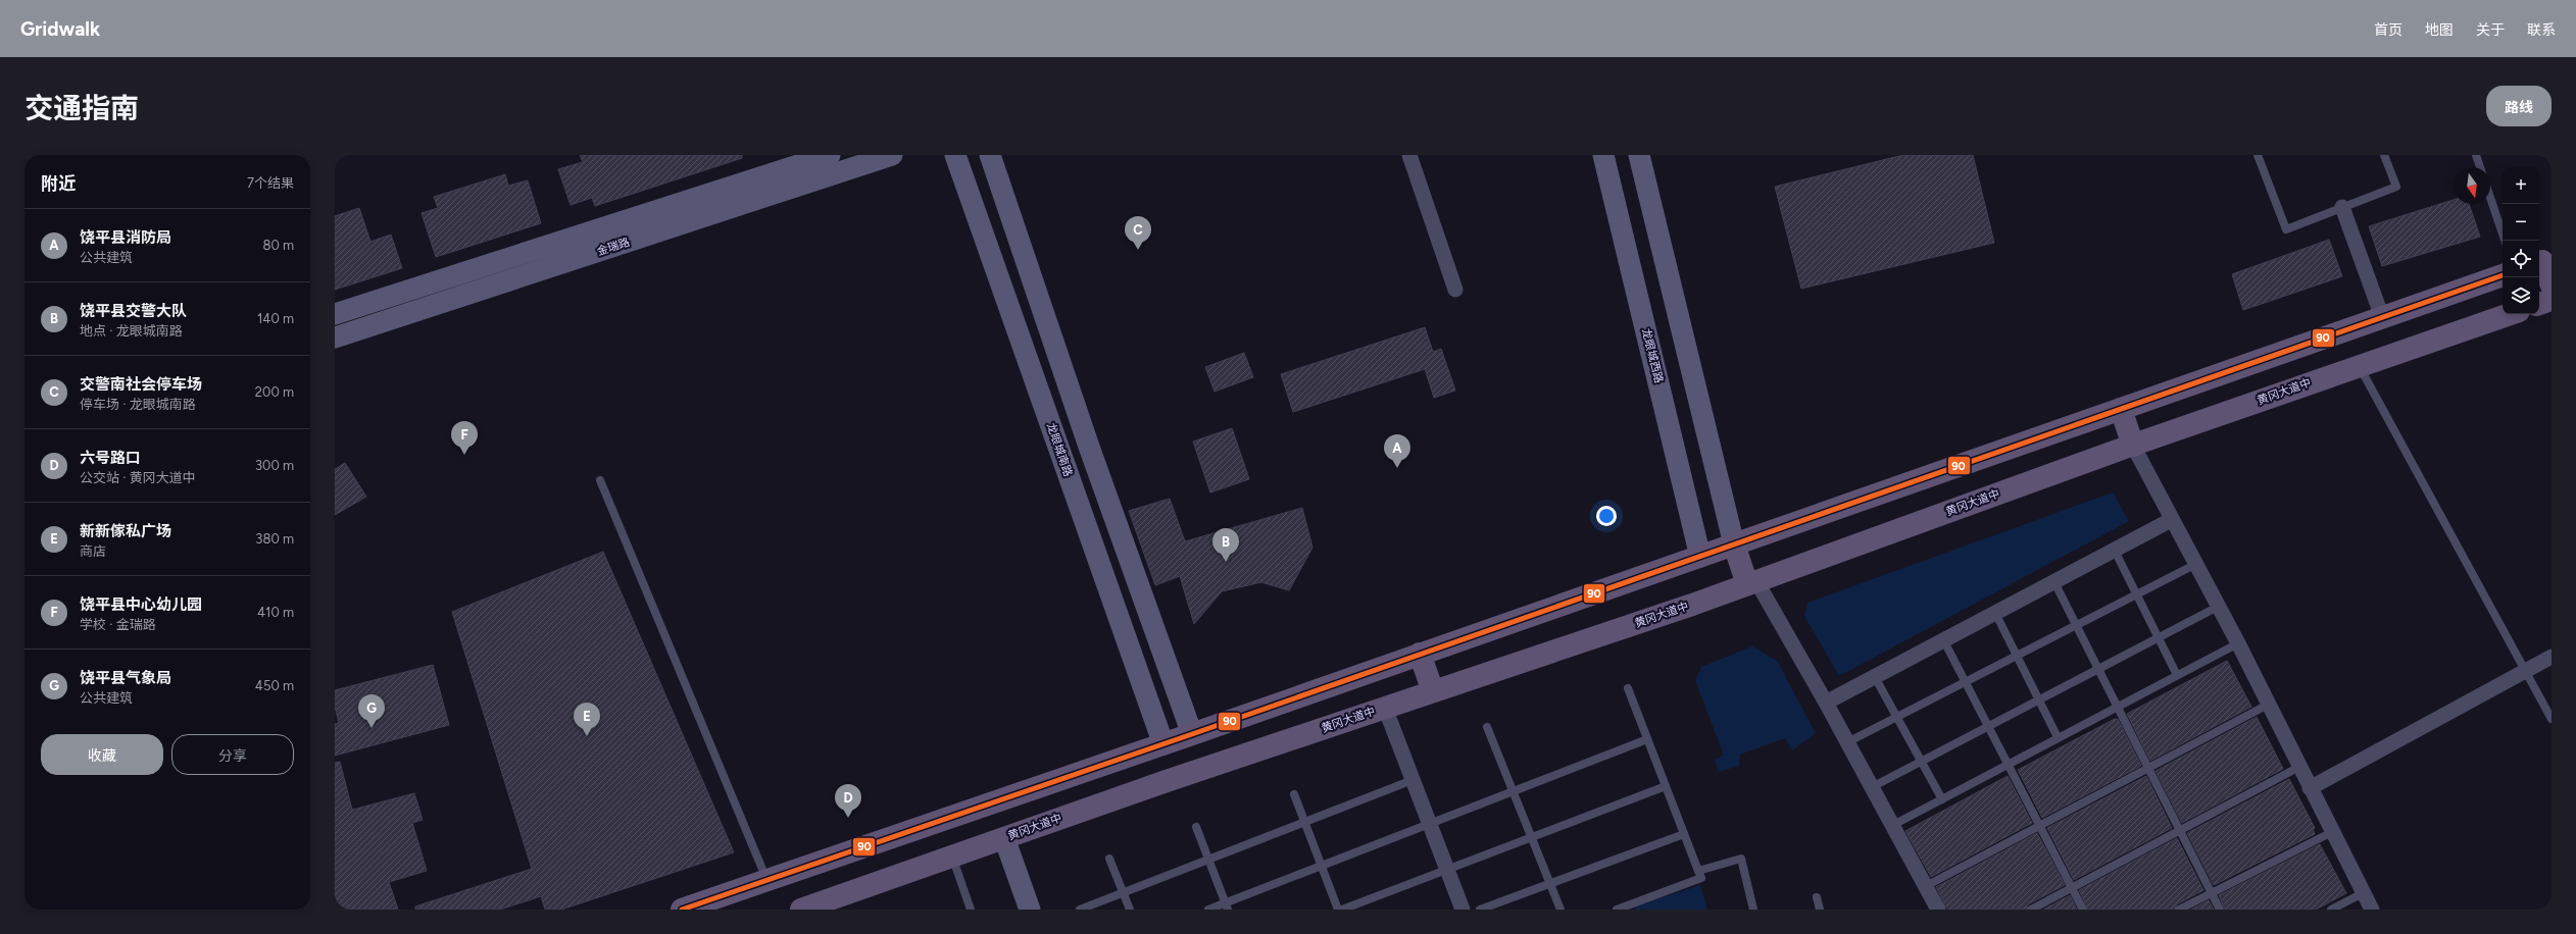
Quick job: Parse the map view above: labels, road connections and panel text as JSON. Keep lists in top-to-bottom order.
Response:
{
  "streets": {
    "main road": [
      "金瑞路",
      "龙眼城西路",
      "黄冈大道中",
      "龙眼城南路"
    ]
  },
  "lines": ["transit line 90"],
  "north": "bottom",
  "page": {
    "header": "Gridwalk",
    "nav": [
      "首页",
      "地图",
      "关于",
      "联系"
    ],
    "title": "交通指南",
    "buttons": [
      "路线",
      ["收藏", "分享"]
    ],
    "heading": ["附近", "7个结果"],
    "map_buttons": ["+", "−"],
    "list": [
      {
        "mark": "A",
        "name": "饶平县消防局",
        "note": "公共建筑",
        "value": "80 m"
      },
      {
        "mark": "B",
        "name": "饶平县交警大队",
        "note": "地点 · 龙眼城南路",
        "value": "140 m"
      },
      {
        "mark": "C",
        "name": "交警南社会停车场",
        "note": "停车场 · 龙眼城南路",
        "value": "200 m"
      },
      {
        "mark": "D",
        "name": "六号路口",
        "note": "公交站 · 黄冈大道中",
        "value": "300 m"
      },
      {
        "mark": "E",
        "name": "新新傢私广场",
        "note": "商店",
        "value": "380 m"
      },
      {
        "mark": "F",
        "name": "饶平县中心幼儿园",
        "note": "学校 · 金瑞路",
        "value": "410 m"
      },
      {
        "mark": "G",
        "name": "饶平县气象局",
        "note": "公共建筑",
        "value": "450 m"
      }
    ],
    "pins": [
      "C",
      "F",
      "A",
      "B",
      "G",
      "E",
      "D"
    ]
  }
}
